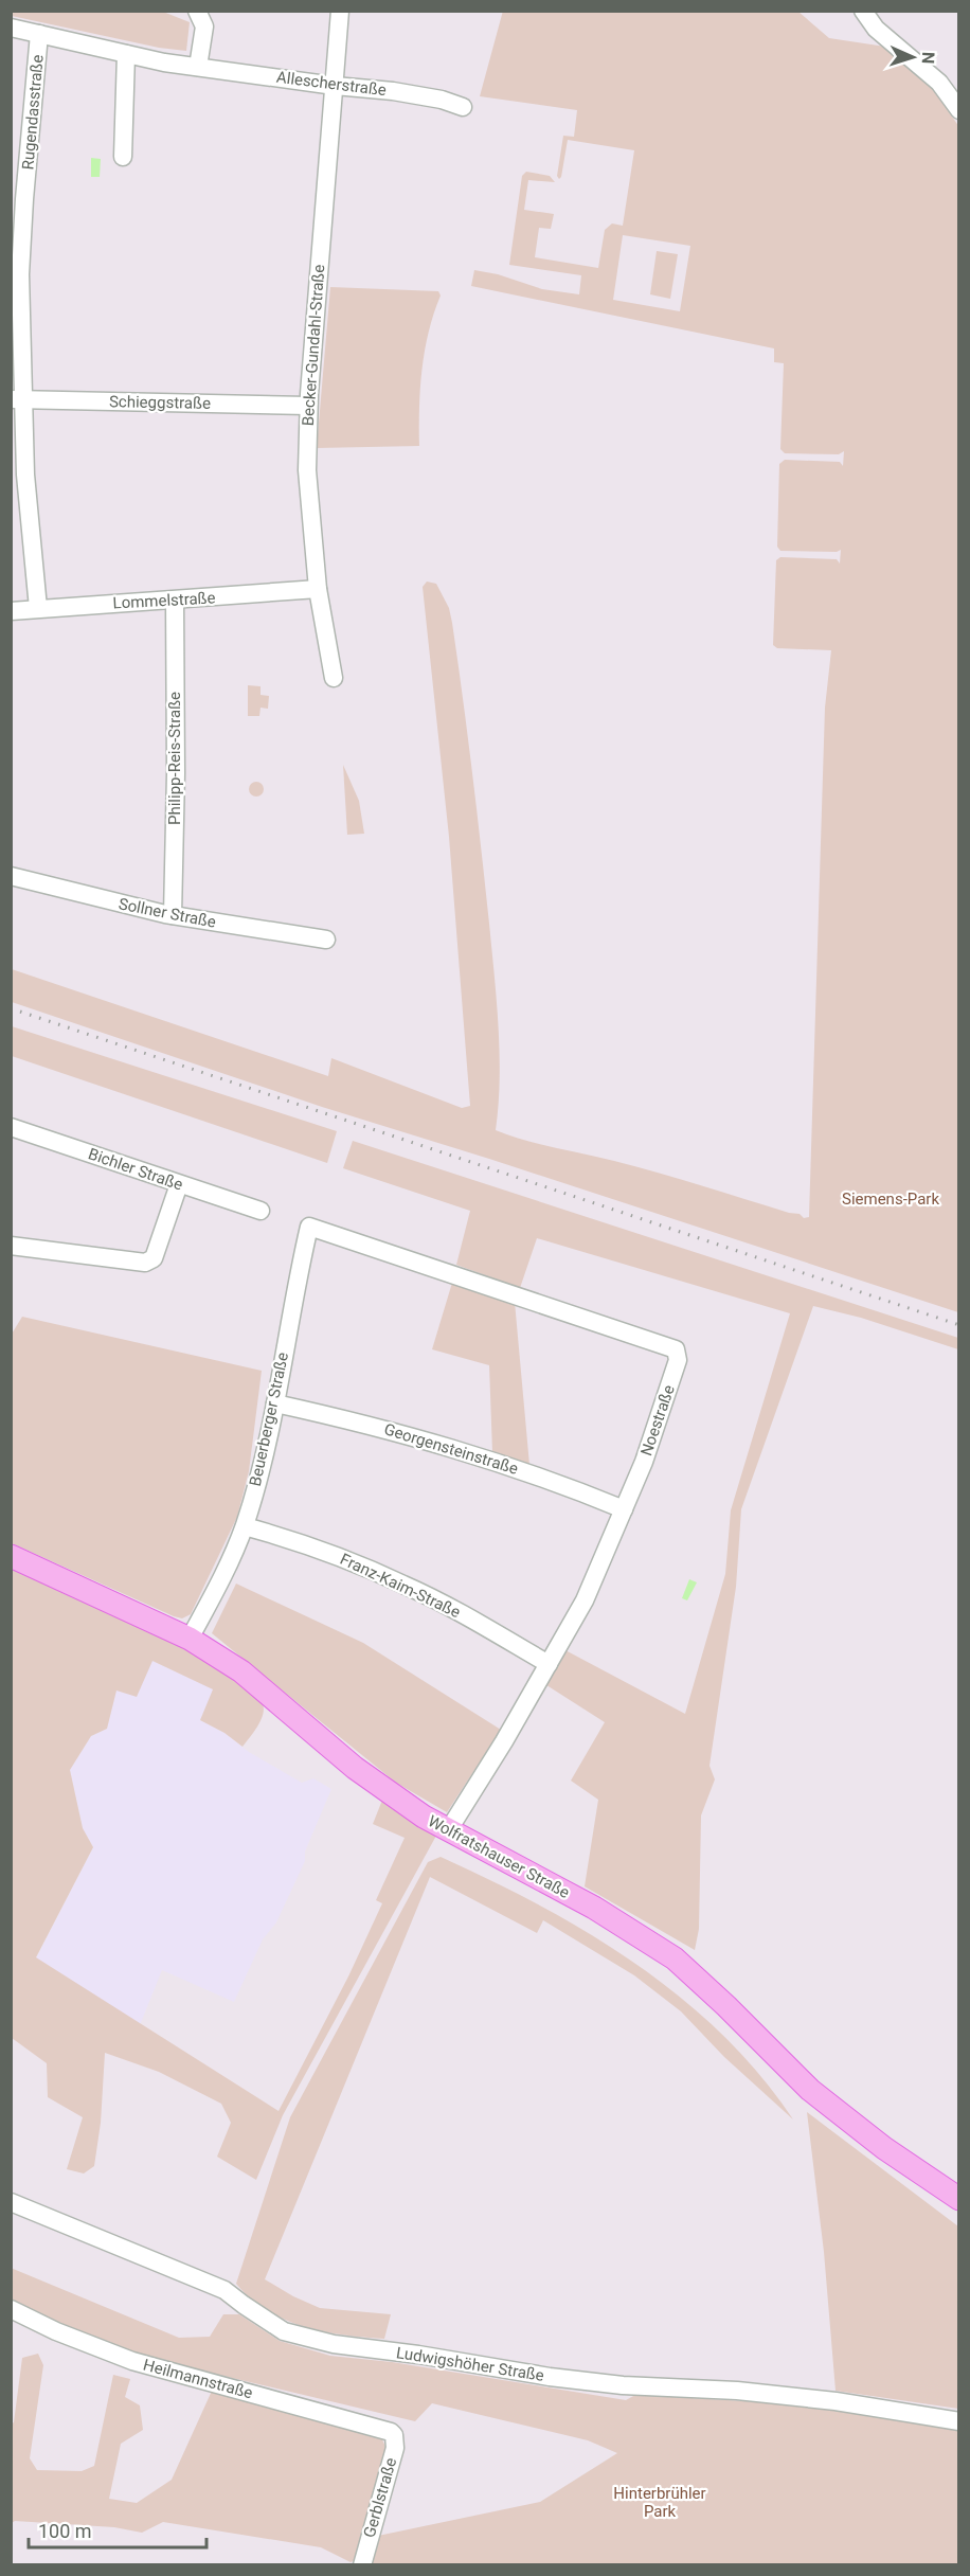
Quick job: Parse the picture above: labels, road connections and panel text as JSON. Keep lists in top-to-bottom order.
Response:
{
  "streets": {
    "main road": ["Wolfratshauser Straße"],
    "street": [
      "Allescherstraße",
      "Rugendasstraße",
      "Becker-Gundahl-Straße",
      "Schieggstraße",
      "Lommelstraße",
      "Philipp-Reis-Straße",
      "Sollner Straße",
      "Bichler Straße",
      "Beuerberger Straße",
      "Noestraße",
      "Georgensteinstraße",
      "Franz-Kaim-Straße",
      "Ludwigshöher Straße",
      "Heilmannstraße",
      "Gerblstraße"
    ]
  },
  "crossings": [
    ["Allescherstraße", "Rugendasstraße"],
    ["Allescherstraße", "Becker-Gundahl-Straße"],
    ["Rugendasstraße", "Schieggstraße"],
    ["Rugendasstraße", "Lommelstraße"],
    ["Becker-Gundahl-Straße", "Schieggstraße"],
    ["Becker-Gundahl-Straße", "Lommelstraße"],
    ["Lommelstraße", "Philipp-Reis-Straße"],
    ["Philipp-Reis-Straße", "Sollner Straße"],
    ["Beuerberger Straße", "Noestraße"],
    ["Beuerberger Straße", "Georgensteinstraße"],
    ["Beuerberger Straße", "Franz-Kaim-Straße"],
    ["Beuerberger Straße", "Wolfratshauser Straße"],
    ["Noestraße", "Georgensteinstraße"],
    ["Noestraße", "Franz-Kaim-Straße"],
    ["Noestraße", "Wolfratshauser Straße"],
    ["Heilmannstraße", "Gerblstraße"]
  ],
  "parks": ["Siemens-Park", "Hinterbrühler Park"],
  "scale_bar": "100 m",
  "north": "right"
}
